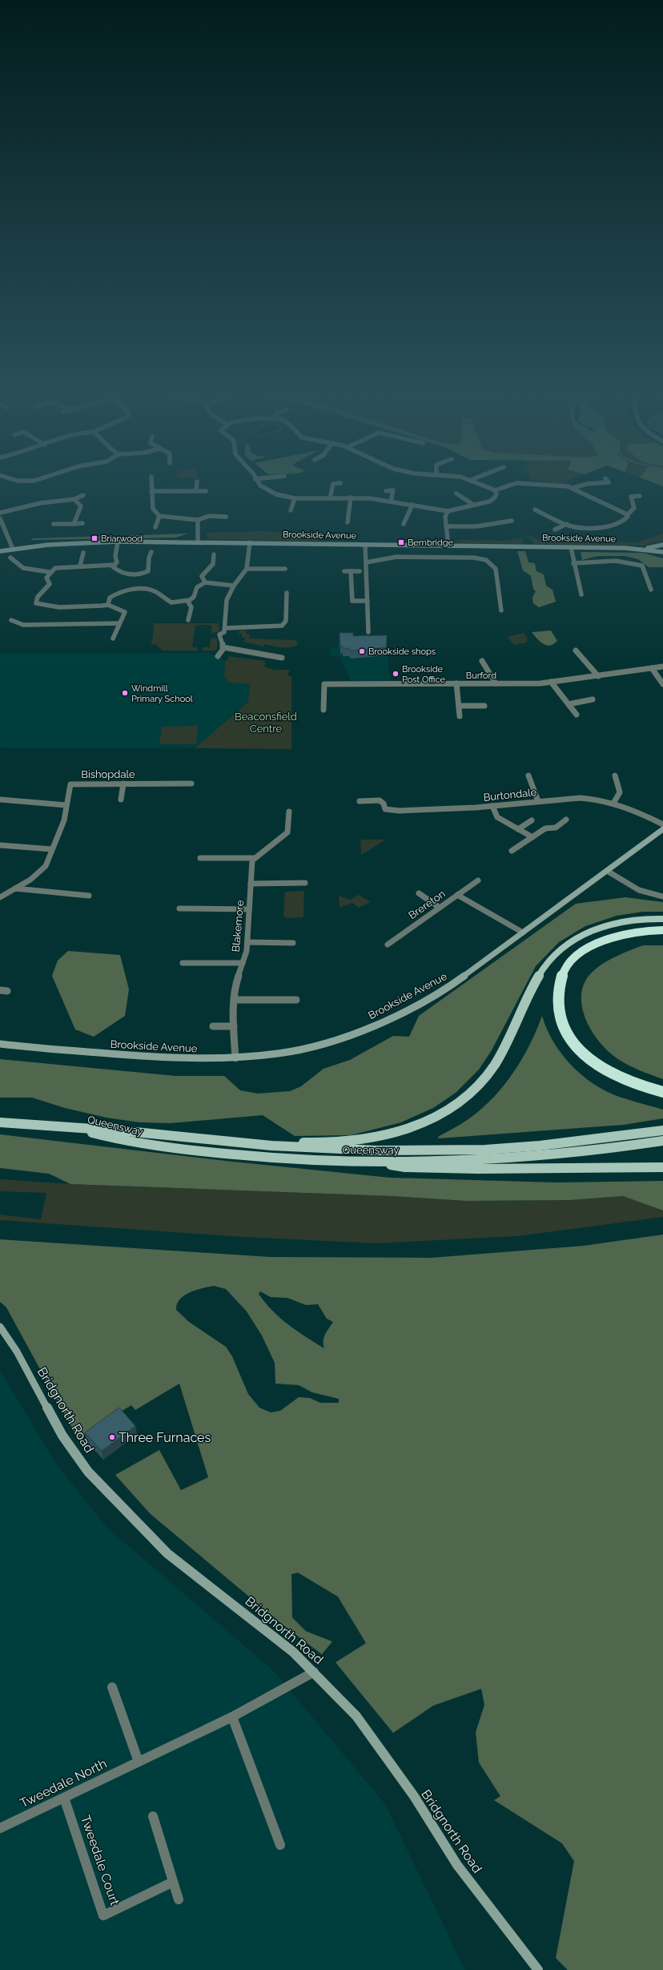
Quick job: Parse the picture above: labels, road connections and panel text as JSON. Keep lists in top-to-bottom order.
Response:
{
  "streets": {
    "main road": ["Queensway"],
    "street": [
      "Brookside Avenue",
      "Burford",
      "Bishopdale",
      "Burtondale",
      "Brereton",
      "Blakemore",
      "Bridgnorth Road",
      "Tweedale North",
      "Tweedale Court"
    ]
  },
  "crossings": [
    ["Brookside Avenue", "Blakemore"],
    ["Bridgnorth Road", "Tweedale North"],
    ["Tweedale North", "Tweedale Court"]
  ],
  "parks": ["Beaconsfield Centre"],
  "places": {
    "transit": ["Briarwood", "Bembridge"],
    "other": [
      "Brookside shops",
      "Brookside Post Office",
      "Windmill Primary School",
      "Three Furnaces"
    ]
  }
}
